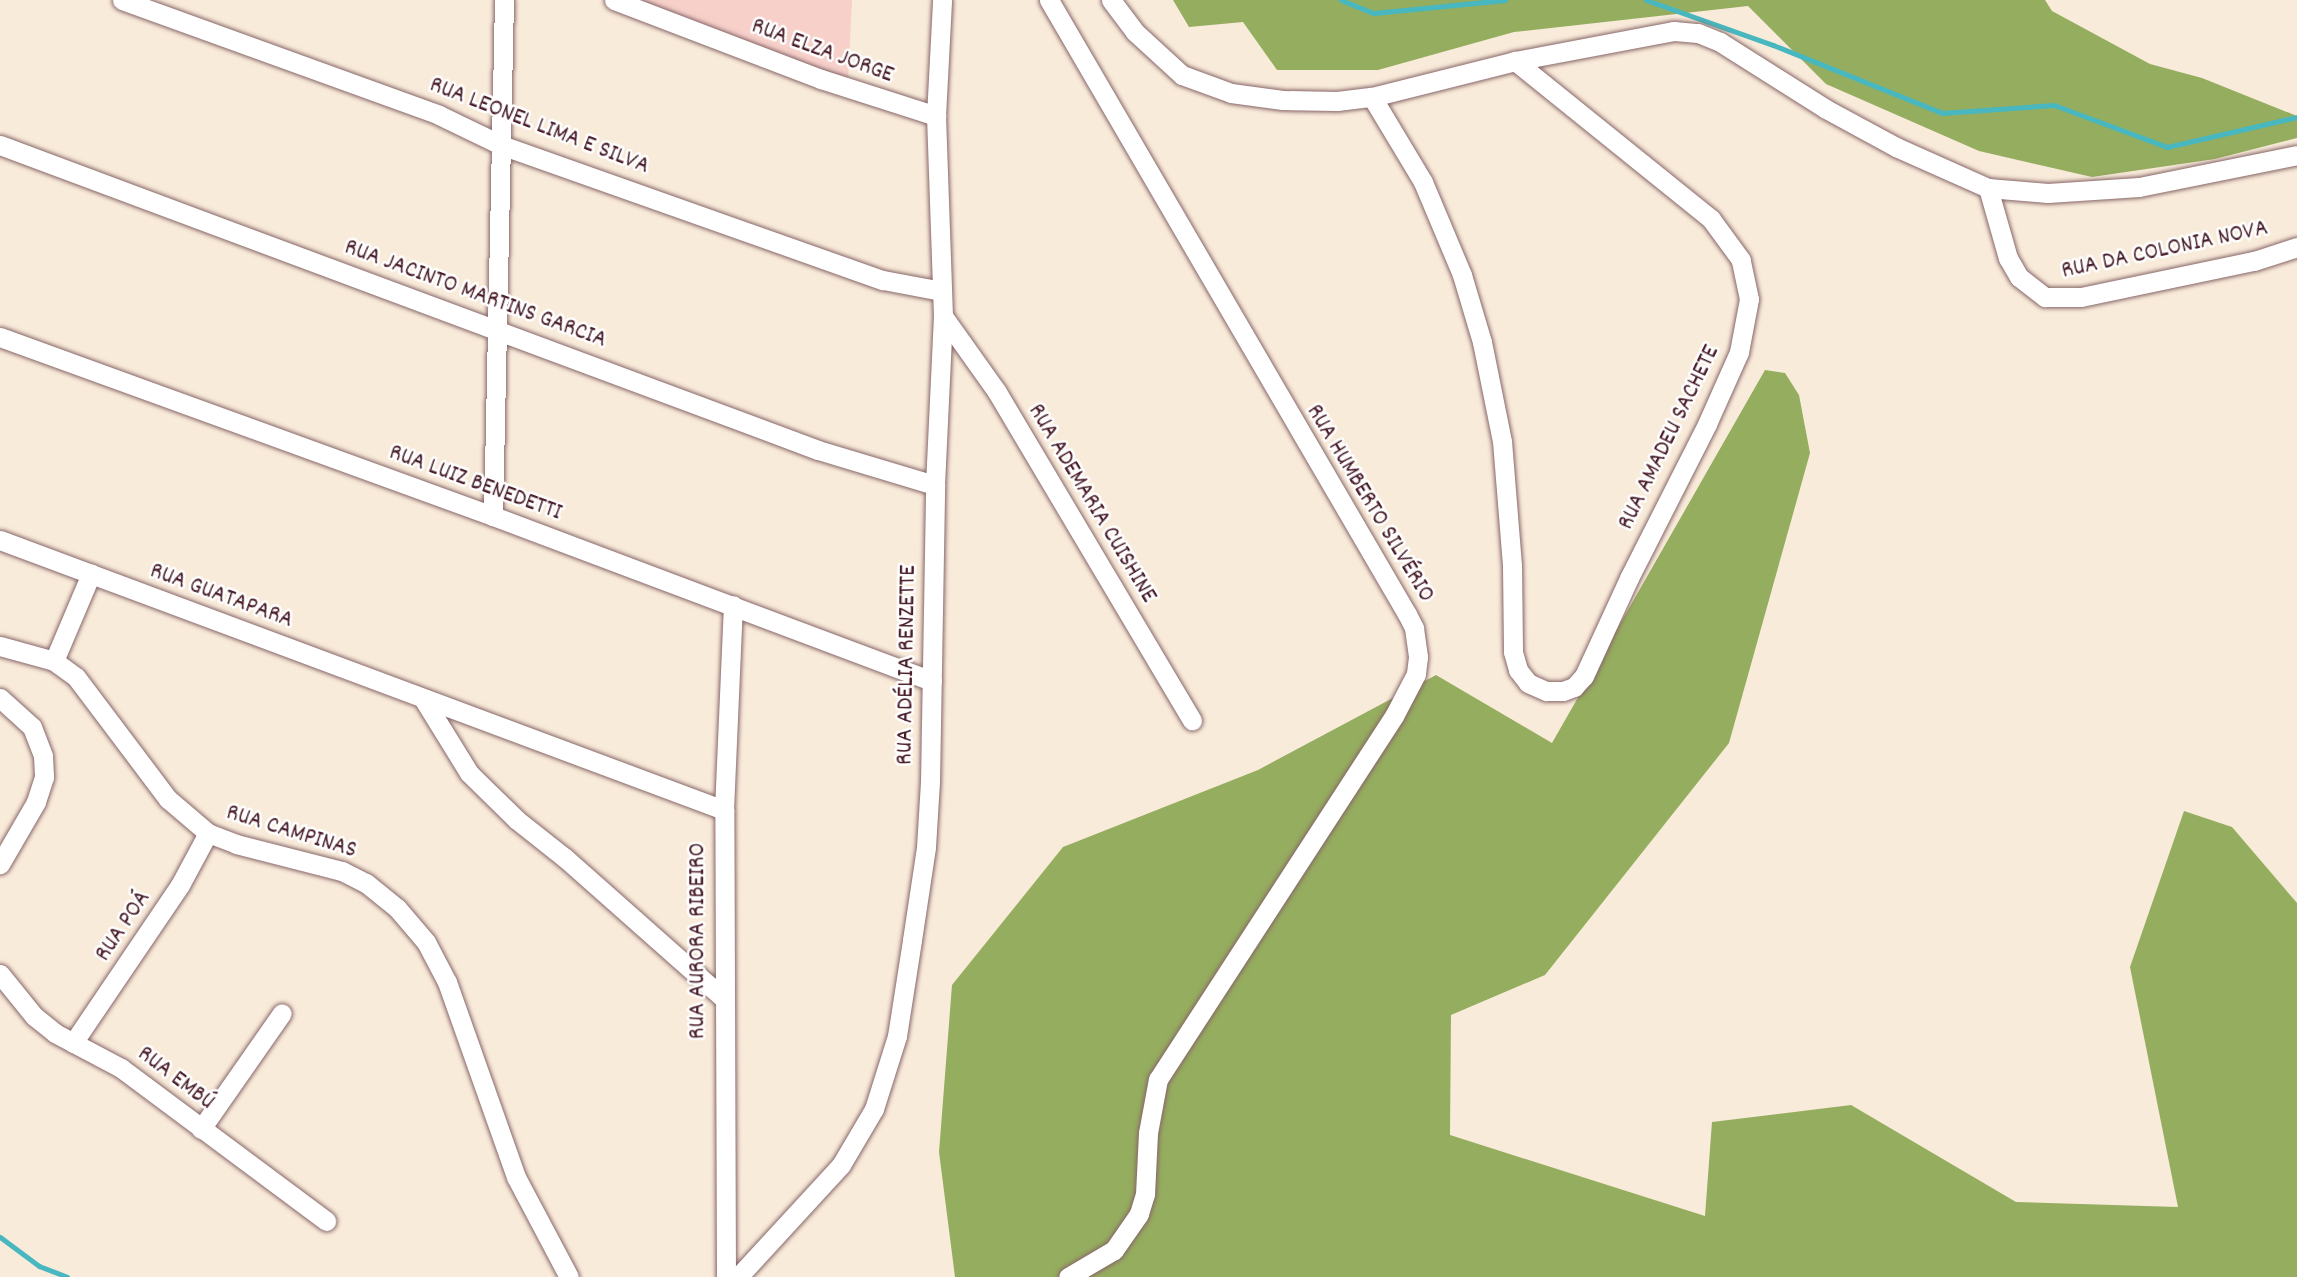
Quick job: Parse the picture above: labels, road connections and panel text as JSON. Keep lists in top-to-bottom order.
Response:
{
  "streets": {
    "street": [
      "RUA ELZA JORGE",
      "RUA LEONEL LIMA E SILVA",
      "RUA DA COLONIA NOVA",
      "RUA JACINTO MARTINS GARCIA",
      "RUA AMADEU SACHETE",
      "RUA LUIZ BENEDETTI",
      "RUA ADEMARIA CUISHINE",
      "RUA HUMBERTO SILVÉRIO",
      "RUA GUATAPARA",
      "RUA ADÉLIA RENZETTE",
      "RUA CAMPINAS",
      "RUA POÁ",
      "RUA AURORA RIBEIRO",
      "RUA EMBÚ"
    ]
  },
  "crossings": [
    ["RUA ELZA JORGE", "RUA ADÉLIA RENZETTE"],
    ["RUA LEONEL LIMA E SILVA", "RUA ADÉLIA RENZETTE"],
    ["RUA JACINTO MARTINS GARCIA", "RUA ADÉLIA RENZETTE"],
    ["RUA LUIZ BENEDETTI", "RUA ADÉLIA RENZETTE"],
    ["RUA LUIZ BENEDETTI", "RUA AURORA RIBEIRO"],
    ["RUA ADEMARIA CUISHINE", "RUA ADÉLIA RENZETTE"],
    ["RUA GUATAPARA", "RUA AURORA RIBEIRO"],
    ["RUA CAMPINAS", "RUA POÁ"],
    ["RUA POÁ", "RUA EMBÚ"]
  ]
}
